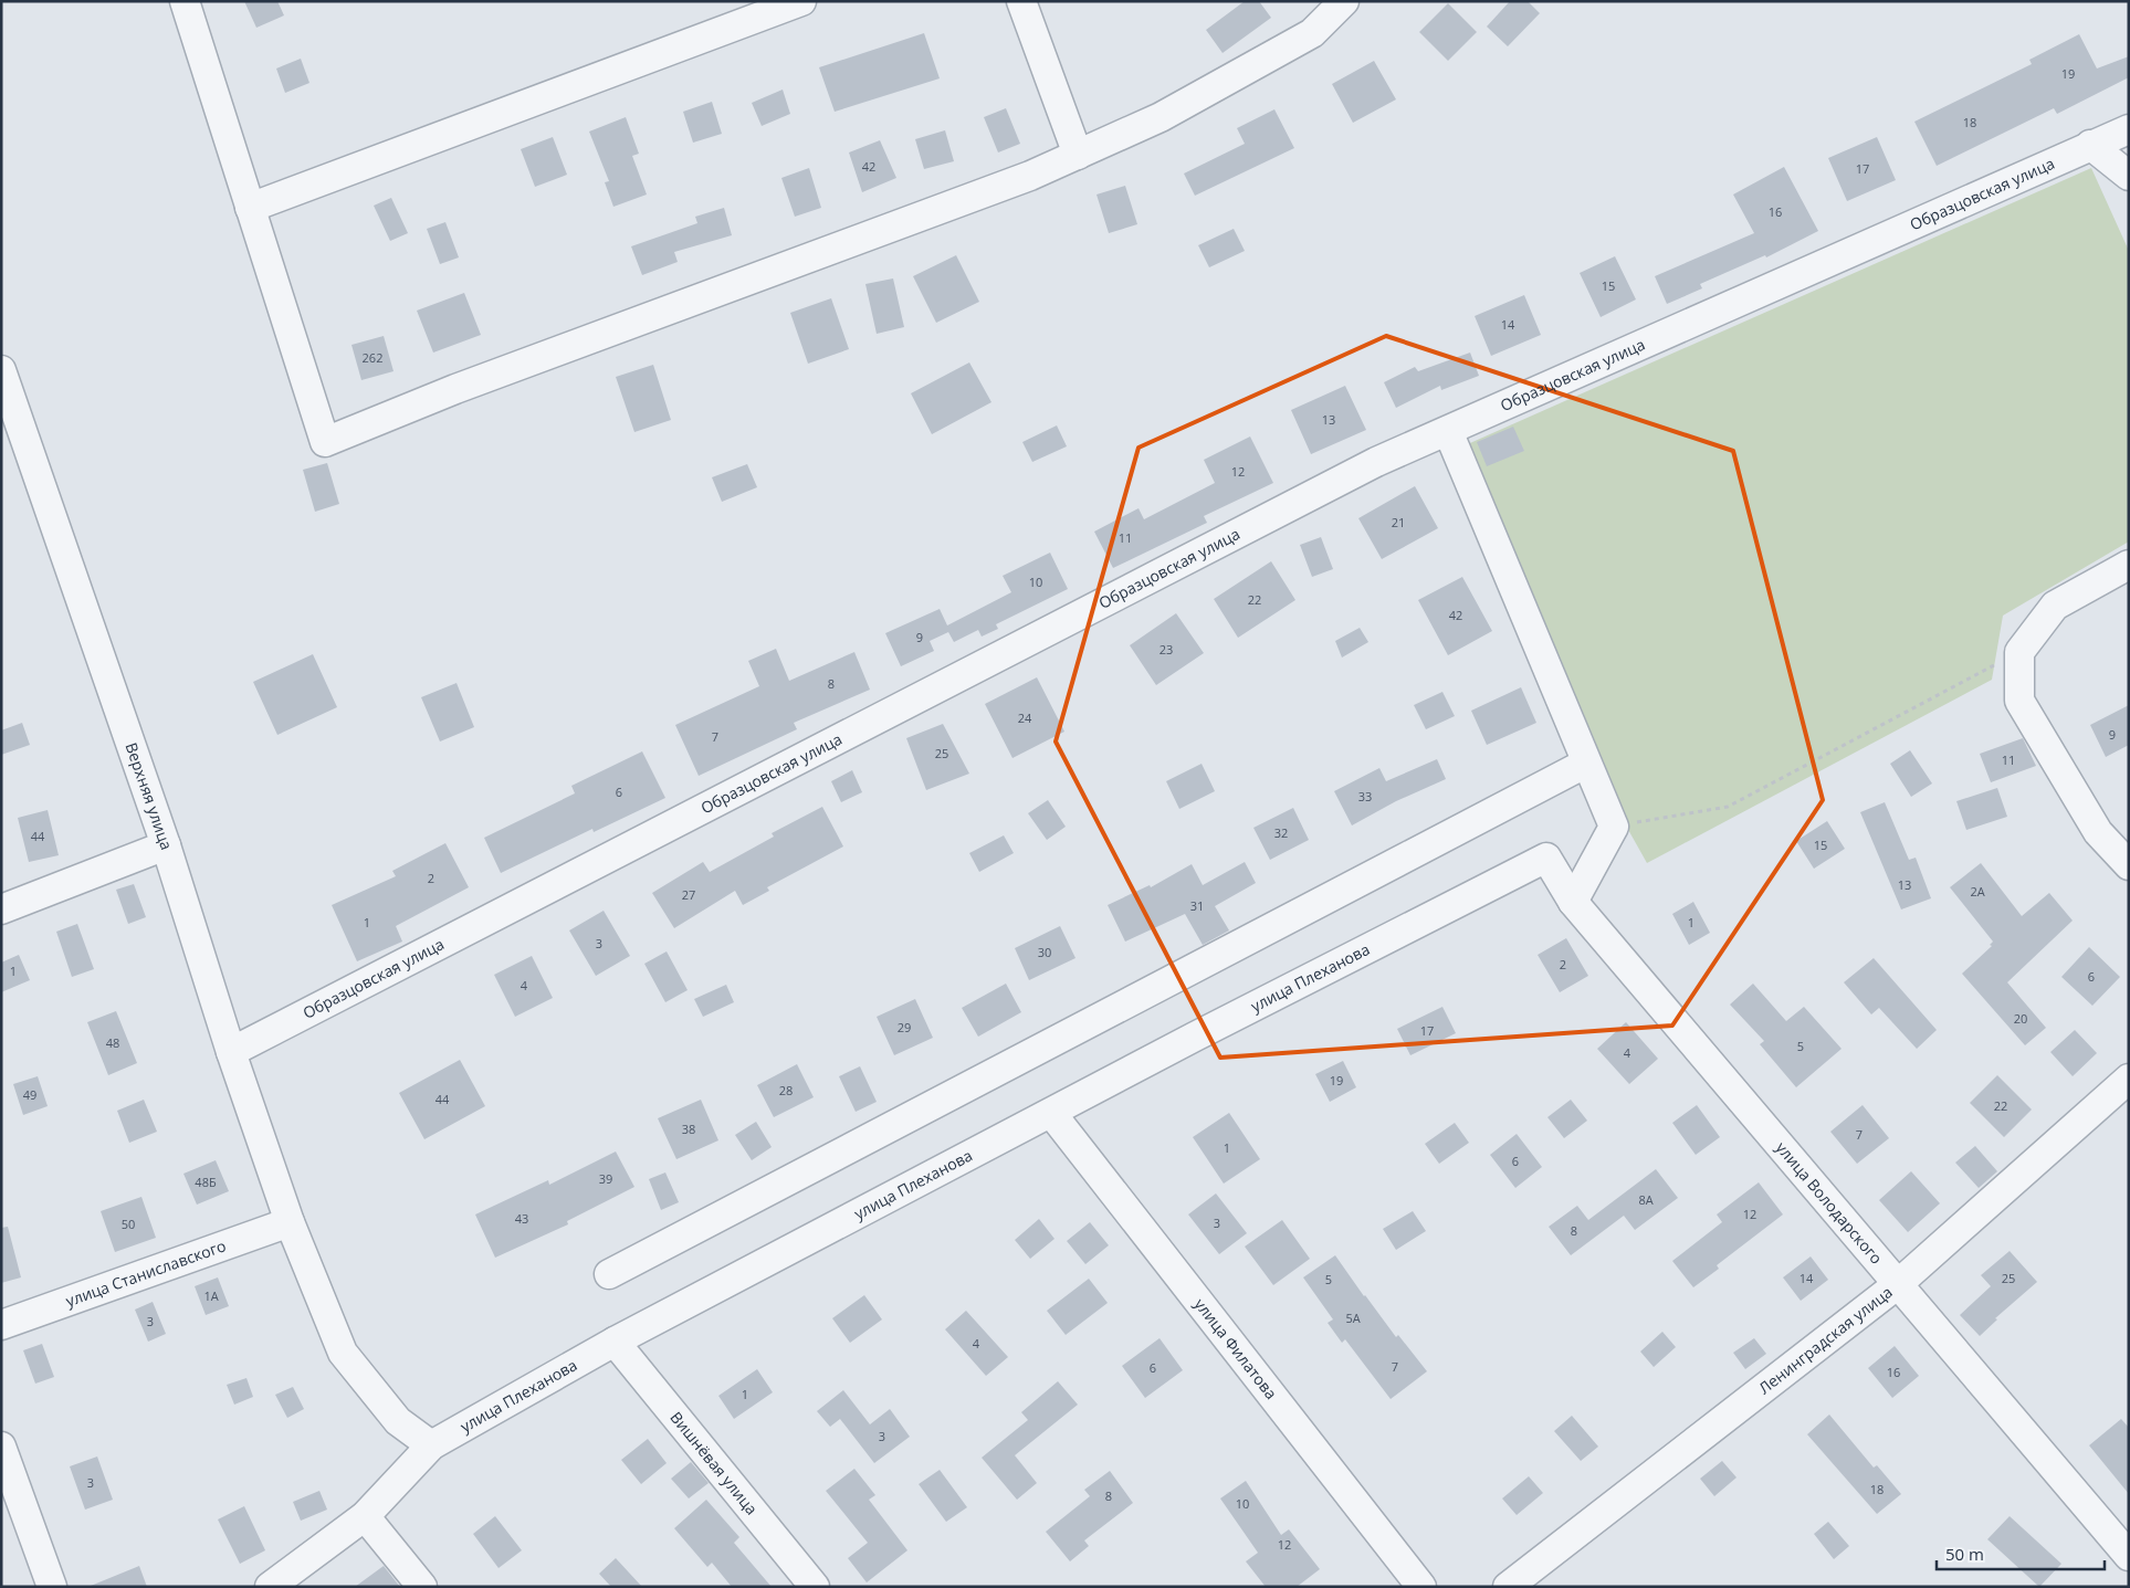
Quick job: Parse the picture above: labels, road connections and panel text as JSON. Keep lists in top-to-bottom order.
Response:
{
  "streets": {
    "street": [
      "Образцовская улица",
      "Верхняя улица",
      "улица Плеханова",
      "улица Володарского",
      "улица Станиславского",
      "Ленинградская улица",
      "улица Филатова",
      "Вишнёвая улица"
    ]
  },
  "crossings": [
    ["Образцовская улица", "Верхняя улица"],
    ["Верхняя улица", "улица Плеханова"],
    ["Верхняя улица", "улица Станиславского"],
    ["улица Плеханова", "улица Володарского"],
    ["улица Плеханова", "улица Филатова"],
    ["улица Плеханова", "Вишнёвая улица"],
    ["улица Володарского", "Ленинградская улица"]
  ],
  "house_numbers": [
    "19",
    "18",
    "42",
    "17",
    "16",
    "15",
    "14",
    "262",
    "13",
    "12",
    "21",
    "11",
    "10",
    "22",
    "42",
    "9",
    "23",
    "8",
    "24",
    "9",
    "7",
    "25",
    "11",
    "6",
    "33",
    "32",
    "44",
    "15",
    "2",
    "13",
    "2А",
    "27",
    "31",
    "1",
    "1",
    "3",
    "30",
    "2",
    "1",
    "6",
    "4",
    "20",
    "29",
    "17",
    "48",
    "5",
    "4",
    "19",
    "28",
    "49",
    "44",
    "22",
    "38",
    "7",
    "1",
    "6",
    "39",
    "48Б",
    "8А",
    "12",
    "43",
    "3",
    "50",
    "8",
    "14",
    "25",
    "5",
    "1А",
    "5А",
    "3",
    "4",
    "7",
    "6",
    "16",
    "1",
    "3",
    "3",
    "18",
    "8",
    "10",
    "12"
  ],
  "scale_bar": "50 m"
}
